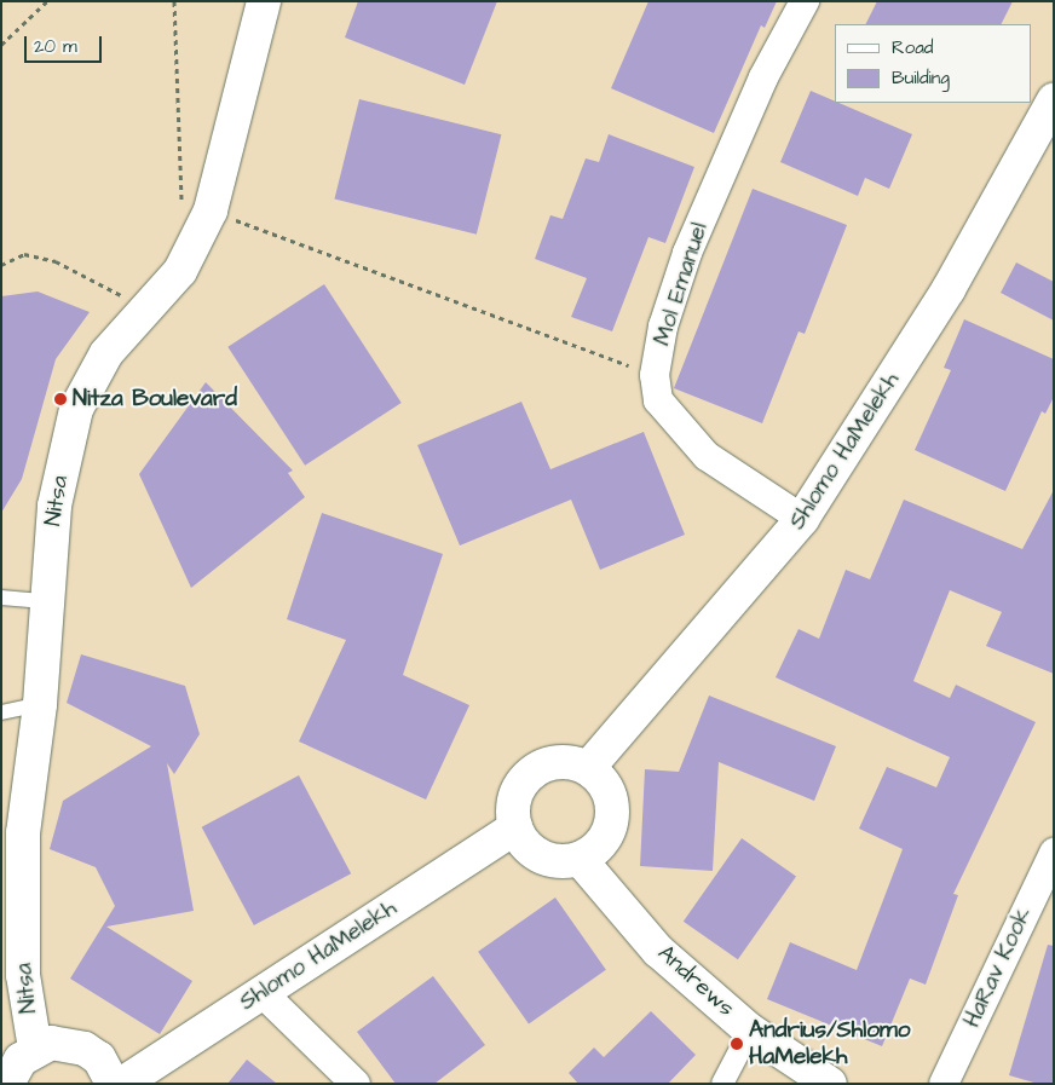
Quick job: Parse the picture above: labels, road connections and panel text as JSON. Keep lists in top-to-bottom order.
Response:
{
  "streets": {
    "street": [
      "Mol Emanuel",
      "Shlomo HaMelekh",
      "Nitsa",
      "HaRav Kook",
      "Andrews"
    ]
  },
  "crossings": [
    ["Mol Emanuel", "Shlomo HaMelekh"],
    ["Shlomo HaMelekh", "Andrews"]
  ],
  "places": ["Nitza Boulevard", "Andrius/Shlomo HaMelekh"],
  "legend": ["Road", "Building"],
  "scale_bar": "20 m"
}
